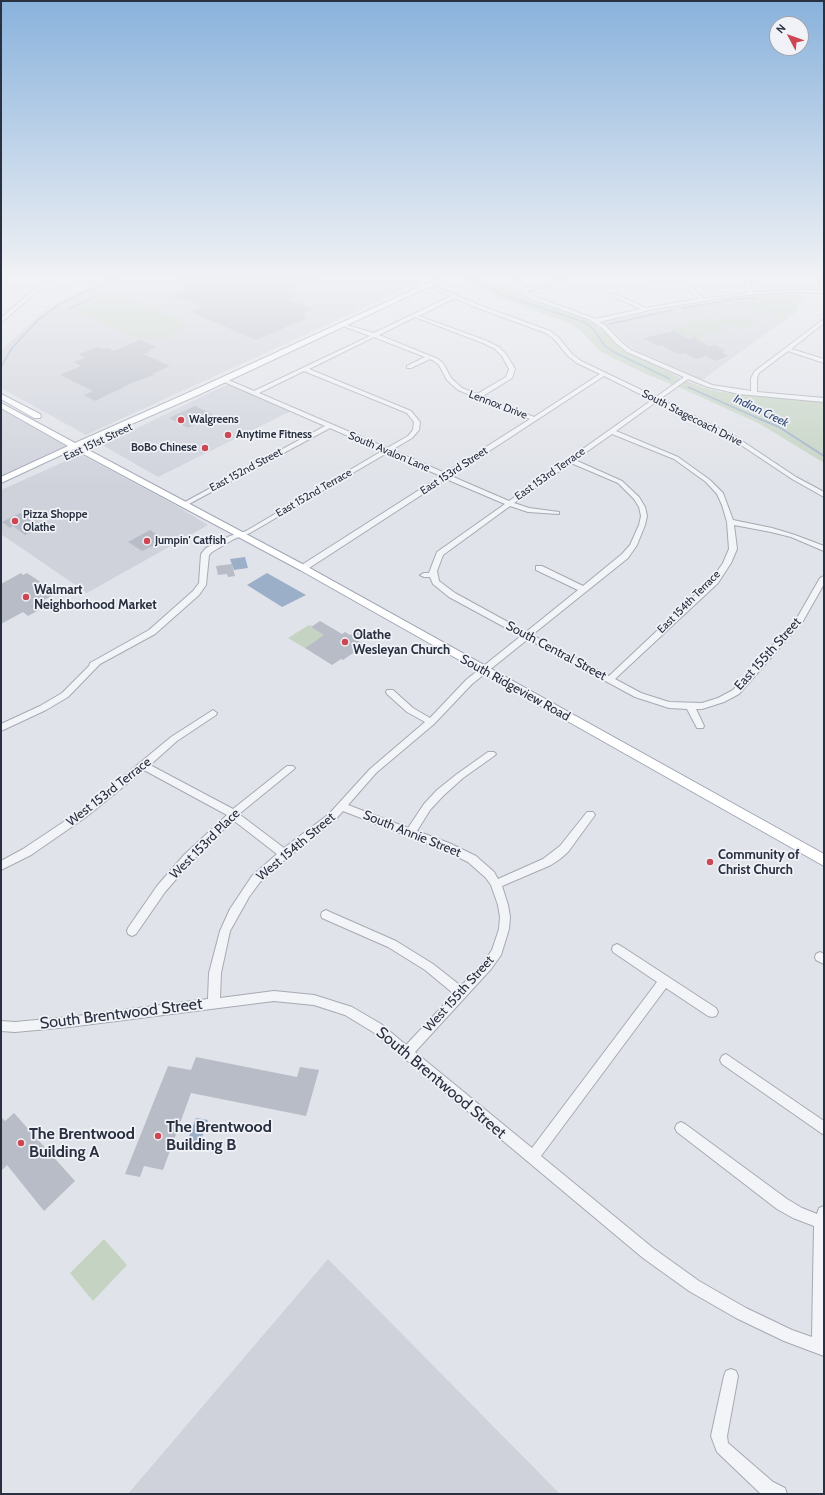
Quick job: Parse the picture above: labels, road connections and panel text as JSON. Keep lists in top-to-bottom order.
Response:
{
  "streets": {
    "main road": ["East 151st Street", "South Ridgeview Road"],
    "street": [
      "Lennox Drive",
      "South Stagecoach Drive",
      "South Avalon Lane",
      "East 152nd Street",
      "East 153rd Street",
      "East 153rd Terrace",
      "East 152nd Terrace",
      "East 154th Terrace",
      "South Central Street",
      "East 155th Street",
      "West 153rd Terrace",
      "South Annie Street",
      "West 153rd Place",
      "West 154th Street",
      "West 155th Street",
      "South Brentwood Street"
    ]
  },
  "crossings": [
    ["Lennox Drive", "East 153rd Street"],
    ["South Stagecoach Drive", "East 153rd Street"],
    ["South Stagecoach Drive", "East 153rd Terrace"],
    ["East 151st Street", "South Avalon Lane"],
    ["East 151st Street", "South Ridgeview Road"],
    ["South Avalon Lane", "East 152nd Street"],
    ["South Avalon Lane", "East 153rd Street"],
    ["South Avalon Lane", "East 153rd Terrace"],
    ["South Avalon Lane", "East 152nd Terrace"],
    ["East 152nd Street", "South Ridgeview Road"],
    ["East 153rd Street", "South Ridgeview Road"],
    ["East 153rd Terrace", "East 154th Terrace"],
    ["East 153rd Terrace", "South Central Street"],
    ["East 153rd Terrace", "West 154th Street"],
    ["East 152nd Terrace", "South Ridgeview Road"],
    ["East 154th Terrace", "South Central Street"],
    ["South Central Street", "East 155th Street"],
    ["South Central Street", "West 154th Street"],
    ["South Ridgeview Road", "West 154th Street"],
    ["South Annie Street", "West 154th Street"],
    ["South Annie Street", "West 155th Street"],
    ["West 154th Street", "South Brentwood Street"],
    ["West 155th Street", "South Brentwood Street"]
  ],
  "water": ["Indian Creek"],
  "places": [
    "Walgreens",
    "Anytime Fitness",
    "BoBo Chinese",
    "Pizza Shoppe Olathe",
    "Jumpin' Catfish",
    "Walmart Neighborhood Market",
    "Olathe Wesleyan Church",
    "Community of Christ Church",
    "The Brentwood Building B",
    "The Brentwood Building A"
  ],
  "north": "top left"
}
